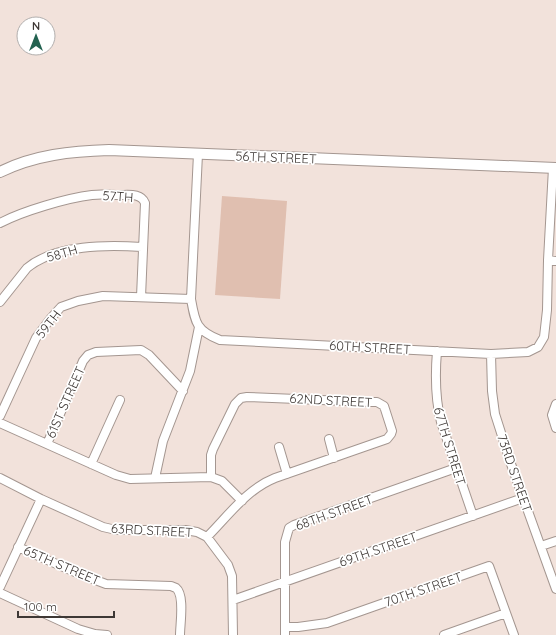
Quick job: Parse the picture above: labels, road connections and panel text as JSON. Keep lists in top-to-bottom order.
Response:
{
  "streets": {
    "street": [
      "56TH STREET",
      "57TH",
      "58TH",
      "59TH",
      "60TH STREET",
      "62ND STREET",
      "61ST STREET",
      "67TH STREET",
      "73RD STREET",
      "68TH STREET",
      "63RD STREET",
      "69TH STREET",
      "65TH STREET",
      "70TH STREET"
    ]
  },
  "crossings": [
    ["56TH STREET", "60TH STREET"],
    ["57TH", "58TH"],
    ["57TH", "59TH"],
    ["60TH STREET", "67TH STREET"],
    ["60TH STREET", "73RD STREET"],
    ["62ND STREET", "63RD STREET"],
    ["67TH STREET", "68TH STREET"],
    ["67TH STREET", "69TH STREET"],
    ["73RD STREET", "69TH STREET"],
    ["68TH STREET", "69TH STREET"],
    ["68TH STREET", "70TH STREET"],
    ["63RD STREET", "69TH STREET"]
  ],
  "scale_bar": "100 m",
  "north": "top"
}
